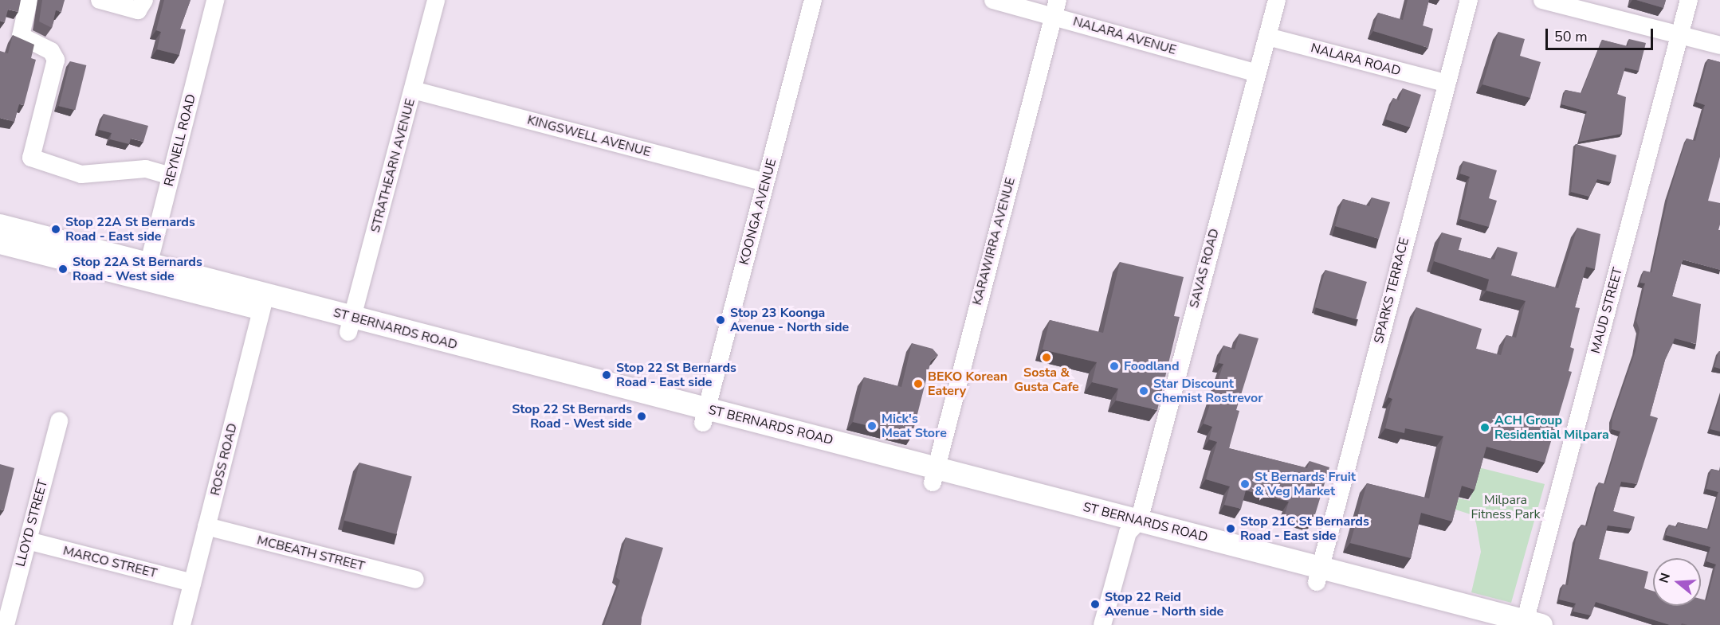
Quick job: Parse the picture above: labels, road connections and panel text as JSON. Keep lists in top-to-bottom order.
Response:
{
  "streets": {
    "main road": ["ST BERNARDS ROAD"],
    "street": [
      "NALARA AVENUE",
      "NALARA ROAD",
      "KINGSWELL AVENUE",
      "REYNELL ROAD",
      "STRATHEARN AVENUE",
      "KOONGA AVENUE",
      "KARAWIRRA AVENUE",
      "SAVAS ROAD",
      "SPARKS TERRACE",
      "MAUD STREET",
      "ROSS ROAD",
      "LLOYD STREET",
      "MCBEATH STREET",
      "MARCO STREET"
    ]
  },
  "crossings": [
    ["NALARA AVENUE", "KARAWIRRA AVENUE"],
    ["NALARA AVENUE", "SAVAS ROAD"],
    ["NALARA ROAD", "SAVAS ROAD"],
    ["NALARA ROAD", "SPARKS TERRACE"],
    ["KINGSWELL AVENUE", "STRATHEARN AVENUE"],
    ["KINGSWELL AVENUE", "KOONGA AVENUE"],
    ["REYNELL ROAD", "ST BERNARDS ROAD"],
    ["STRATHEARN AVENUE", "ST BERNARDS ROAD"],
    ["KOONGA AVENUE", "ST BERNARDS ROAD"],
    ["KARAWIRRA AVENUE", "ST BERNARDS ROAD"],
    ["SAVAS ROAD", "ST BERNARDS ROAD"],
    ["SPARKS TERRACE", "ST BERNARDS ROAD"],
    ["MAUD STREET", "ST BERNARDS ROAD"],
    ["ST BERNARDS ROAD", "ROSS ROAD"],
    ["ROSS ROAD", "MCBEATH STREET"],
    ["ROSS ROAD", "MARCO STREET"],
    ["LLOYD STREET", "MARCO STREET"]
  ],
  "parks": ["Milpara Fitness Park"],
  "places": [
    "Stop 22A St Bernards Road - East side",
    "Stop 22A St Bernards Road - West side",
    "Stop 23 Koonga Avenue - North side",
    "Sosta & Gusta Cafe",
    "Foodland",
    "Stop 22 St Bernards Road - East side",
    "BEKO Korean Eatery",
    "Star Discount Chemist Rostrevor",
    "Stop 22 St Bernards Road - West side",
    "Mick's Meat Store",
    "ACH Group Residential Milpara",
    "St Bernards Fruit & Veg Market",
    "Stop 21C St Bernards Road - East side",
    "Stop 22 Reid Avenue - North side"
  ],
  "scale_bar": "50 m",
  "north": "left"
}
